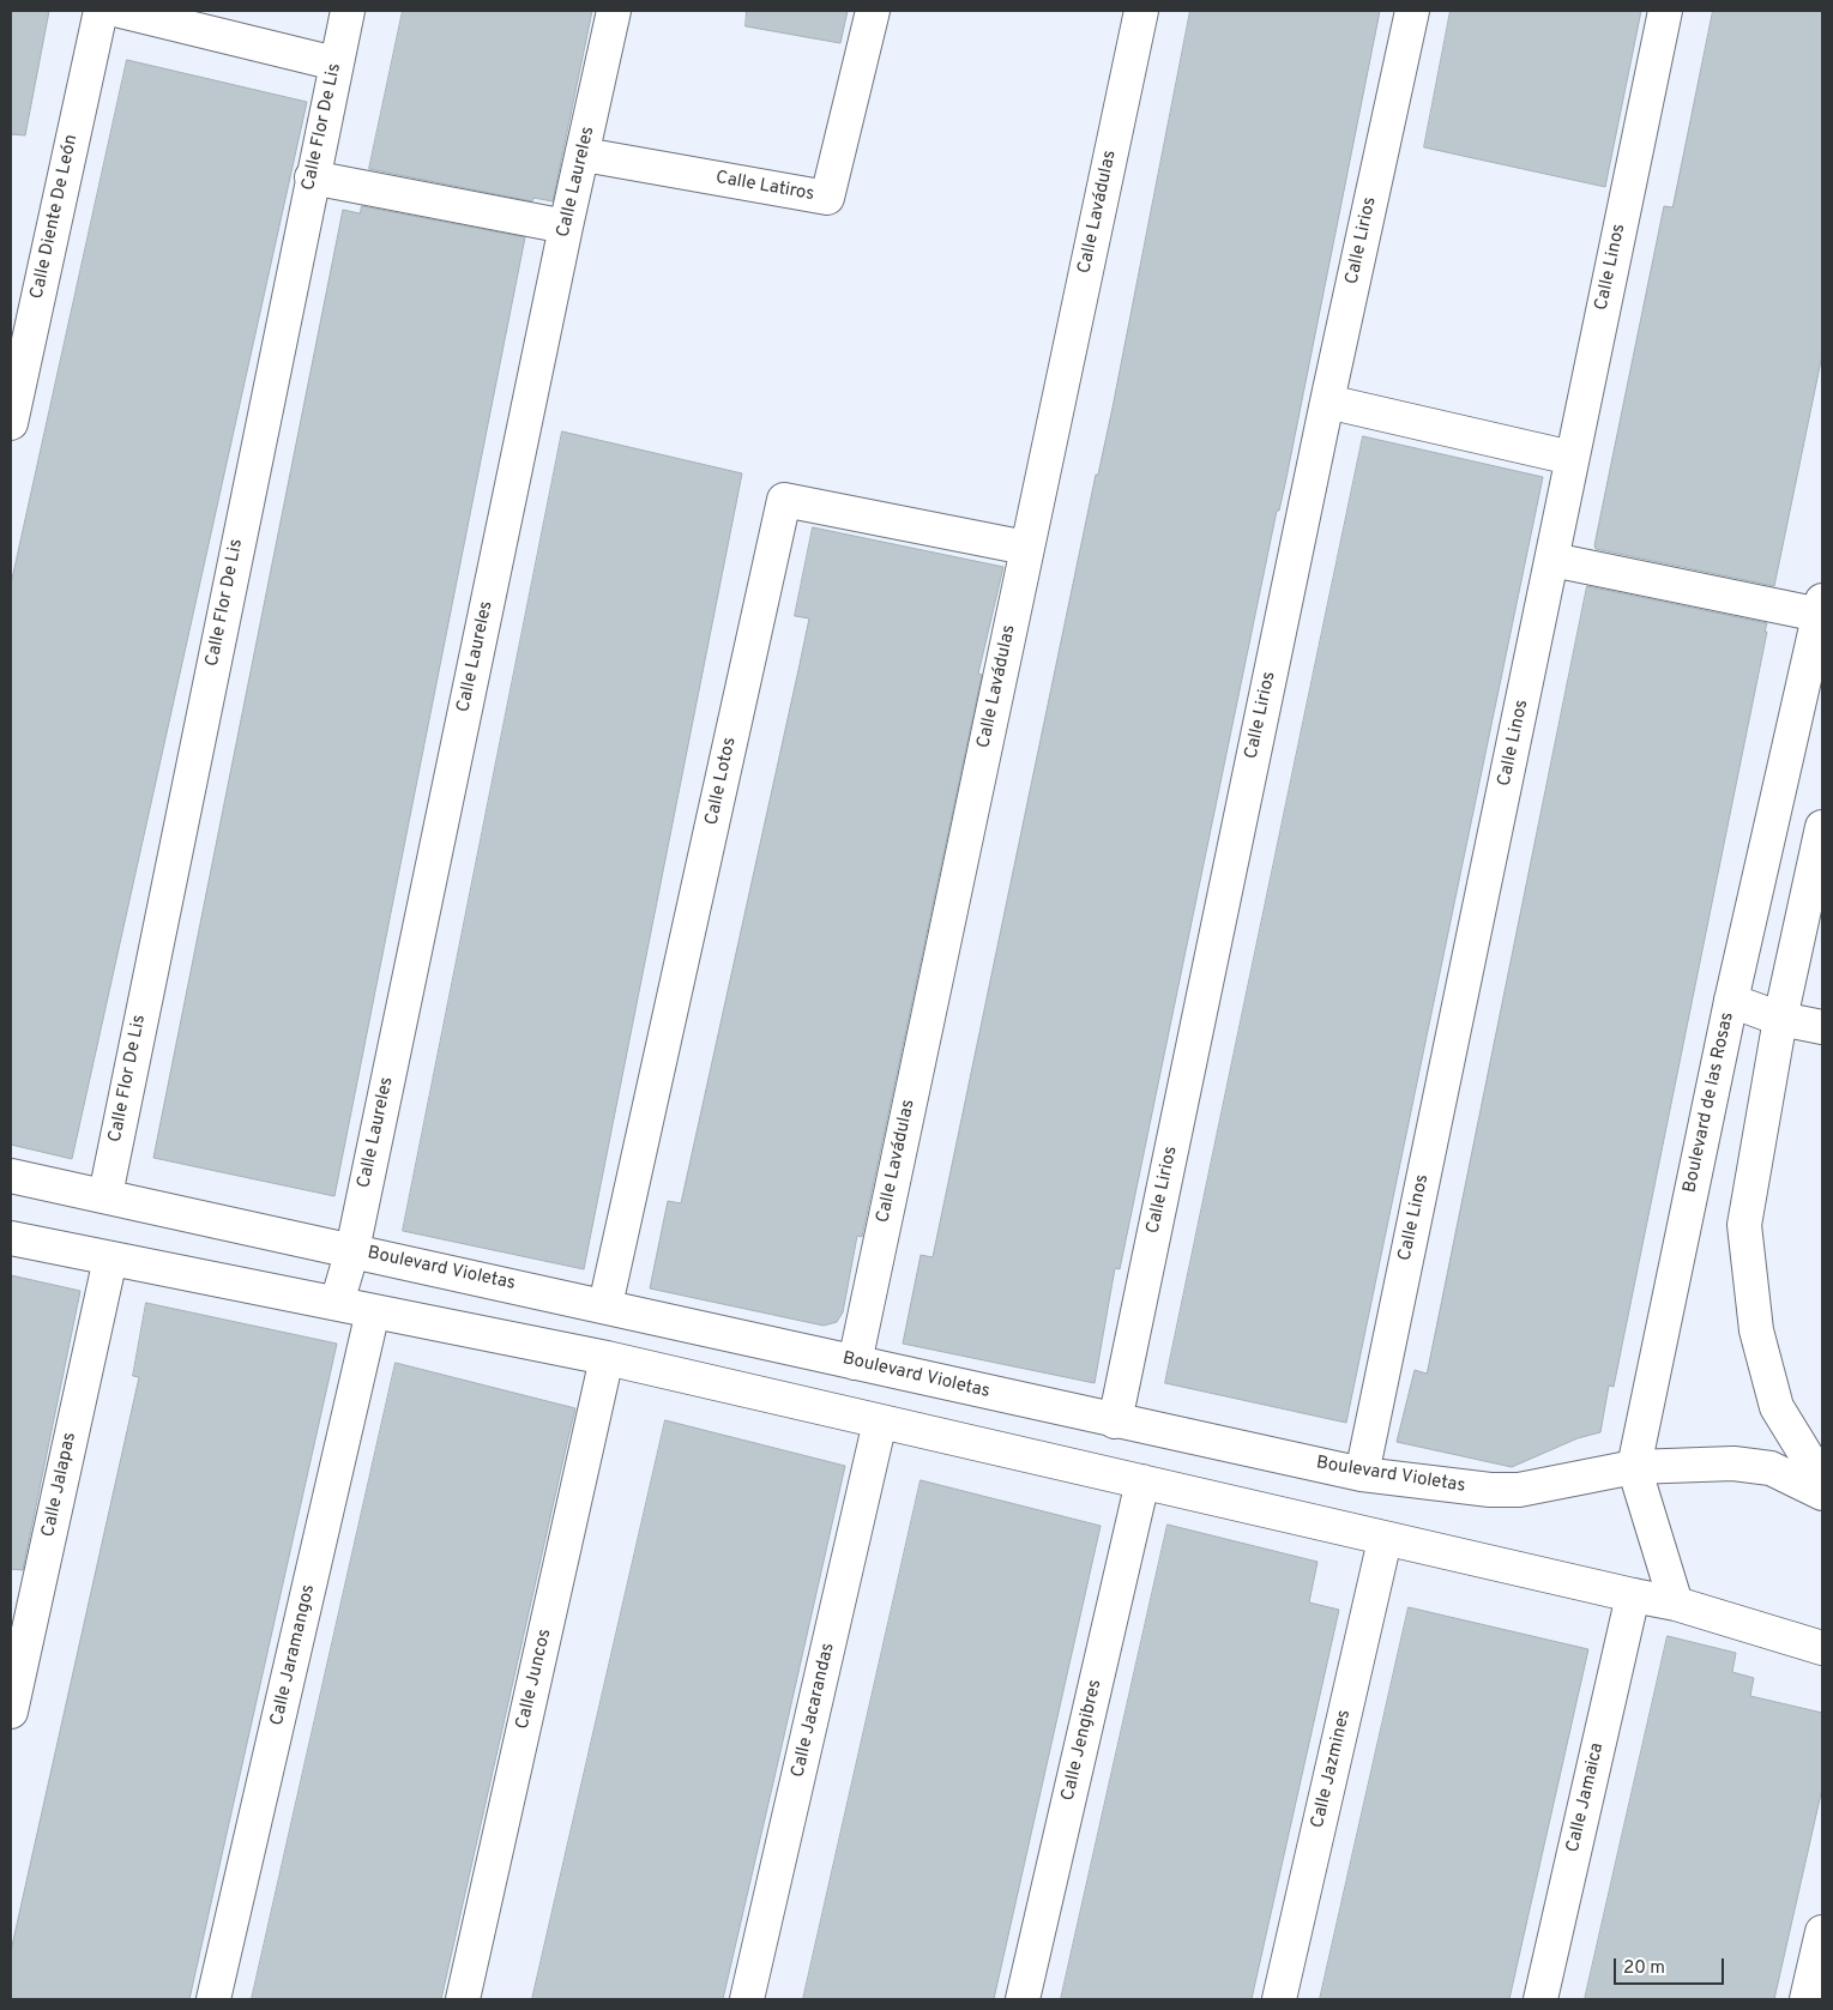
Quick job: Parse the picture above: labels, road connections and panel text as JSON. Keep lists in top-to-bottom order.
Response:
{
  "streets": {
    "street": [
      "Calle Flor De Lis",
      "Calle Laureles",
      "Calle Latiros",
      "Calle Lavádulas",
      "Calle Diente De León",
      "Calle Lirios",
      "Calle Linos",
      "Calle Lotos",
      "Boulevard de las Rosas",
      "Boulevard Violetas",
      "Calle Jalapas",
      "Calle Jaramangos",
      "Calle Juncos",
      "Calle Jacarandas",
      "Calle Jengibres",
      "Calle Jazmines",
      "Calle Jamaica"
    ]
  },
  "crossings": [
    ["Calle Flor De Lis", "Boulevard Violetas"],
    ["Calle Laureles", "Calle Latiros"],
    ["Calle Laureles", "Boulevard Violetas"],
    ["Calle Lavádulas", "Calle Lotos"],
    ["Calle Lavádulas", "Boulevard Violetas"],
    ["Calle Lirios", "Boulevard Violetas"],
    ["Calle Linos", "Boulevard Violetas"],
    ["Calle Lotos", "Boulevard Violetas"],
    ["Boulevard de las Rosas", "Boulevard Violetas"]
  ],
  "scale_bar": "20 m"
}
